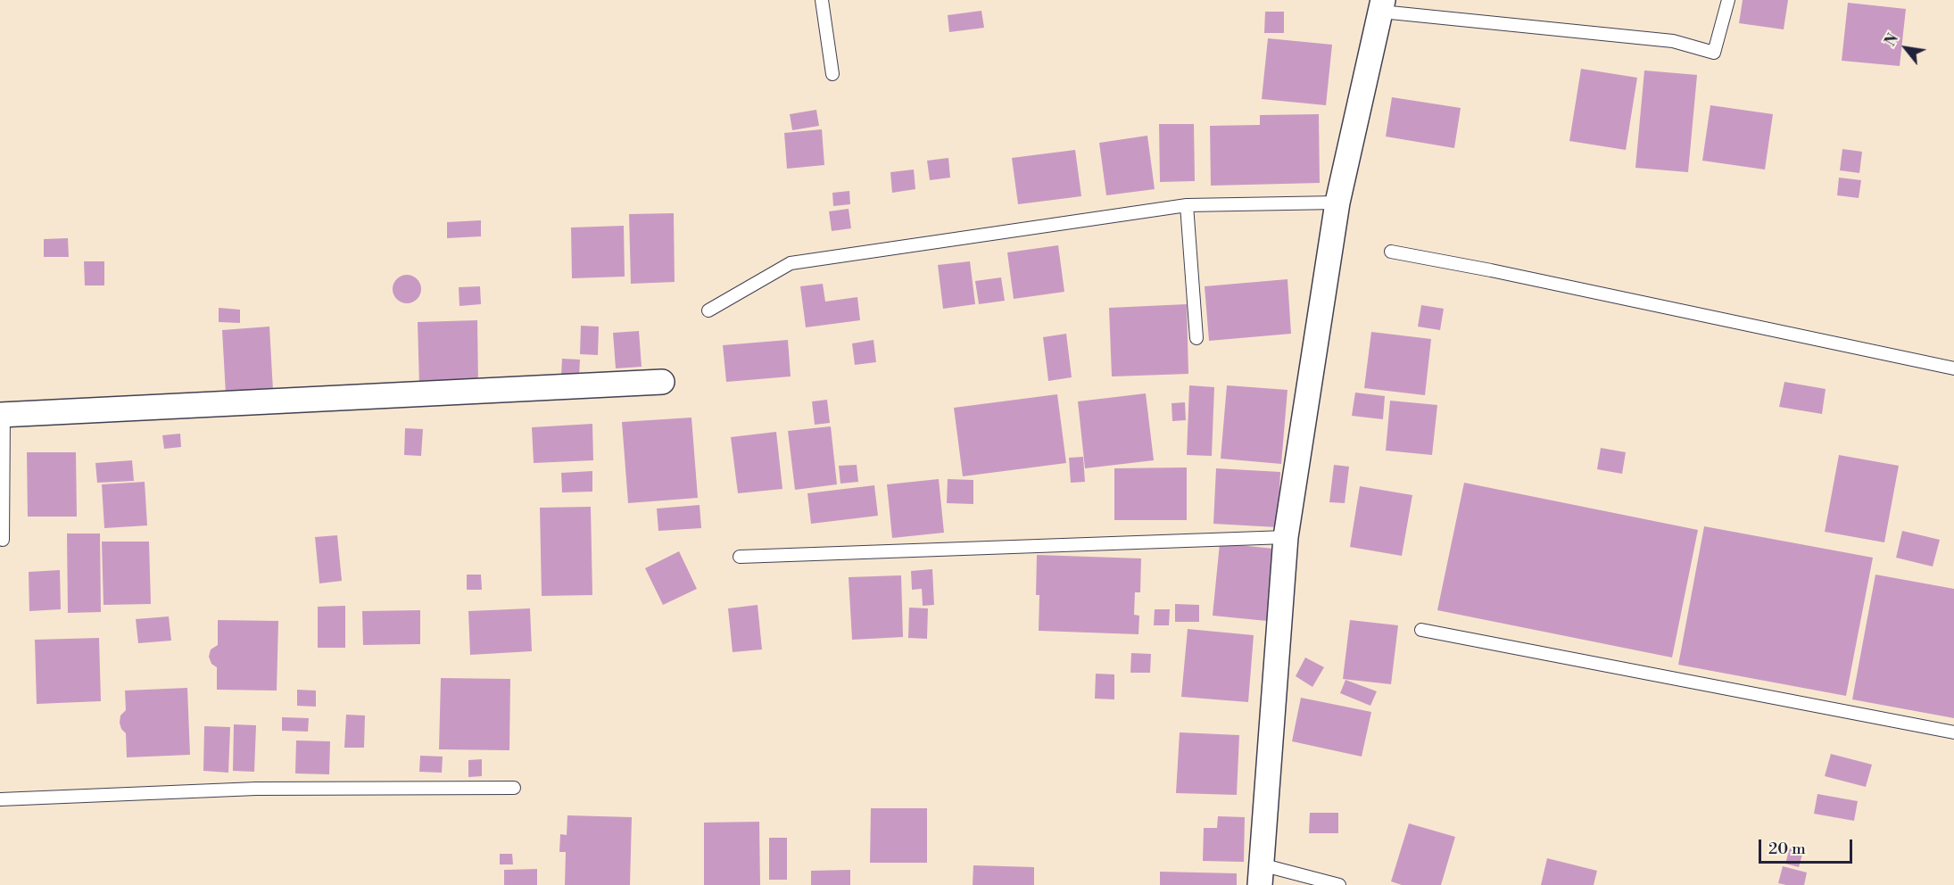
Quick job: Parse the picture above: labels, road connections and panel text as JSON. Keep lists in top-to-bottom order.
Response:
{
  "scale_bar": "20 m",
  "north": "top left"
}
